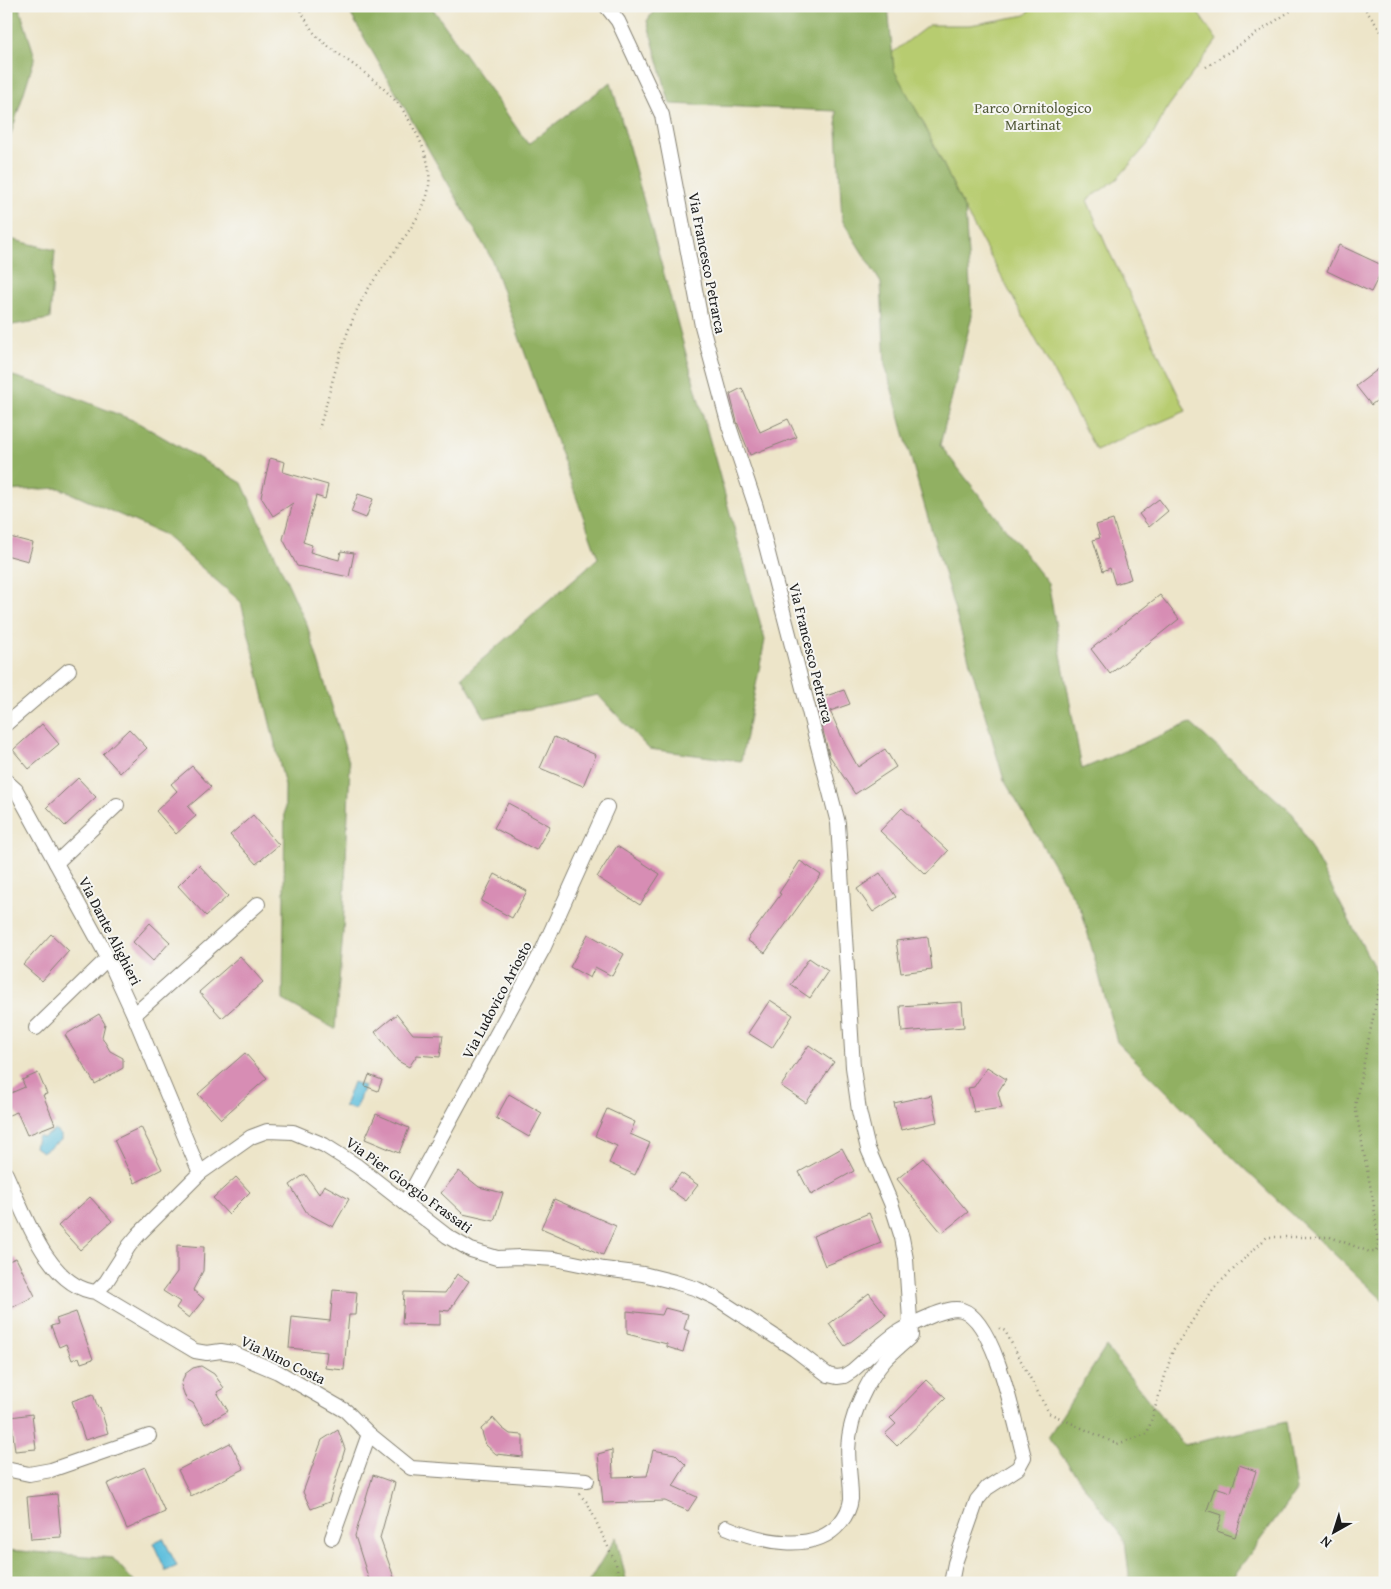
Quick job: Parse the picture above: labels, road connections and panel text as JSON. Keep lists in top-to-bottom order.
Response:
{
  "streets": {
    "street": [
      "Via Francesco Petrarca",
      "Via Dante Alighieri",
      "Via Ludovico Ariosto",
      "Via Pier Giorgio Frassati",
      "Via Nino Costa"
    ]
  },
  "crossings": [
    ["Via Francesco Petrarca", "Via Pier Giorgio Frassati"],
    ["Via Dante Alighieri", "Via Pier Giorgio Frassati"],
    ["Via Ludovico Ariosto", "Via Pier Giorgio Frassati"],
    ["Via Pier Giorgio Frassati", "Via Nino Costa"]
  ],
  "parks": ["Parco Ornitologico Martinat"],
  "north": "bottom left"
}
